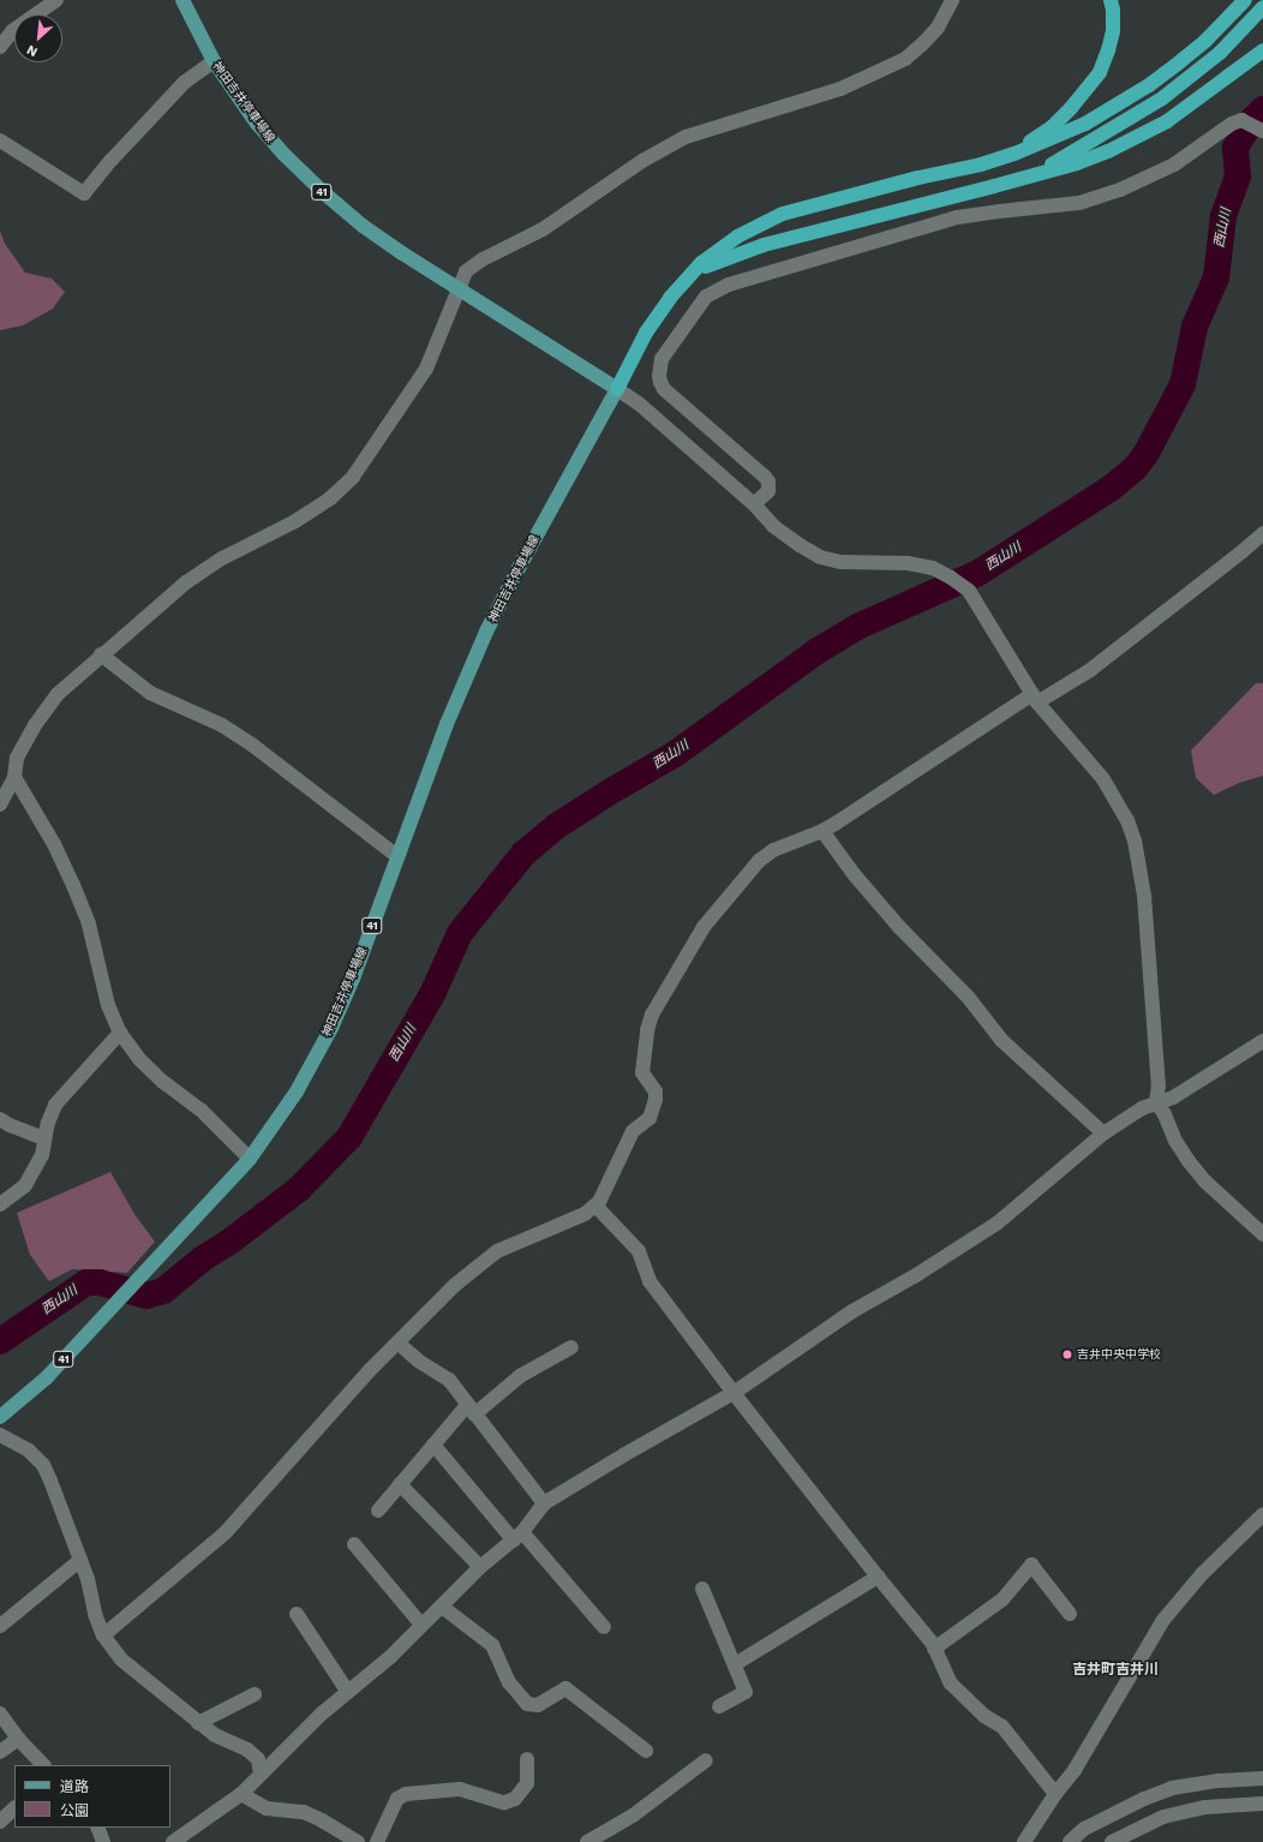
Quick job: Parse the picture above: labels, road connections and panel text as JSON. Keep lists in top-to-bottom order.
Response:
{
  "streets": {
    "main road": ["神田吉井停車場線", "41"]
  },
  "districts": ["吉井町吉井川"],
  "water": ["西山川"],
  "places": ["吉井中央中学校"],
  "legend": ["道路", "公園"],
  "north": "bottom left"
}
